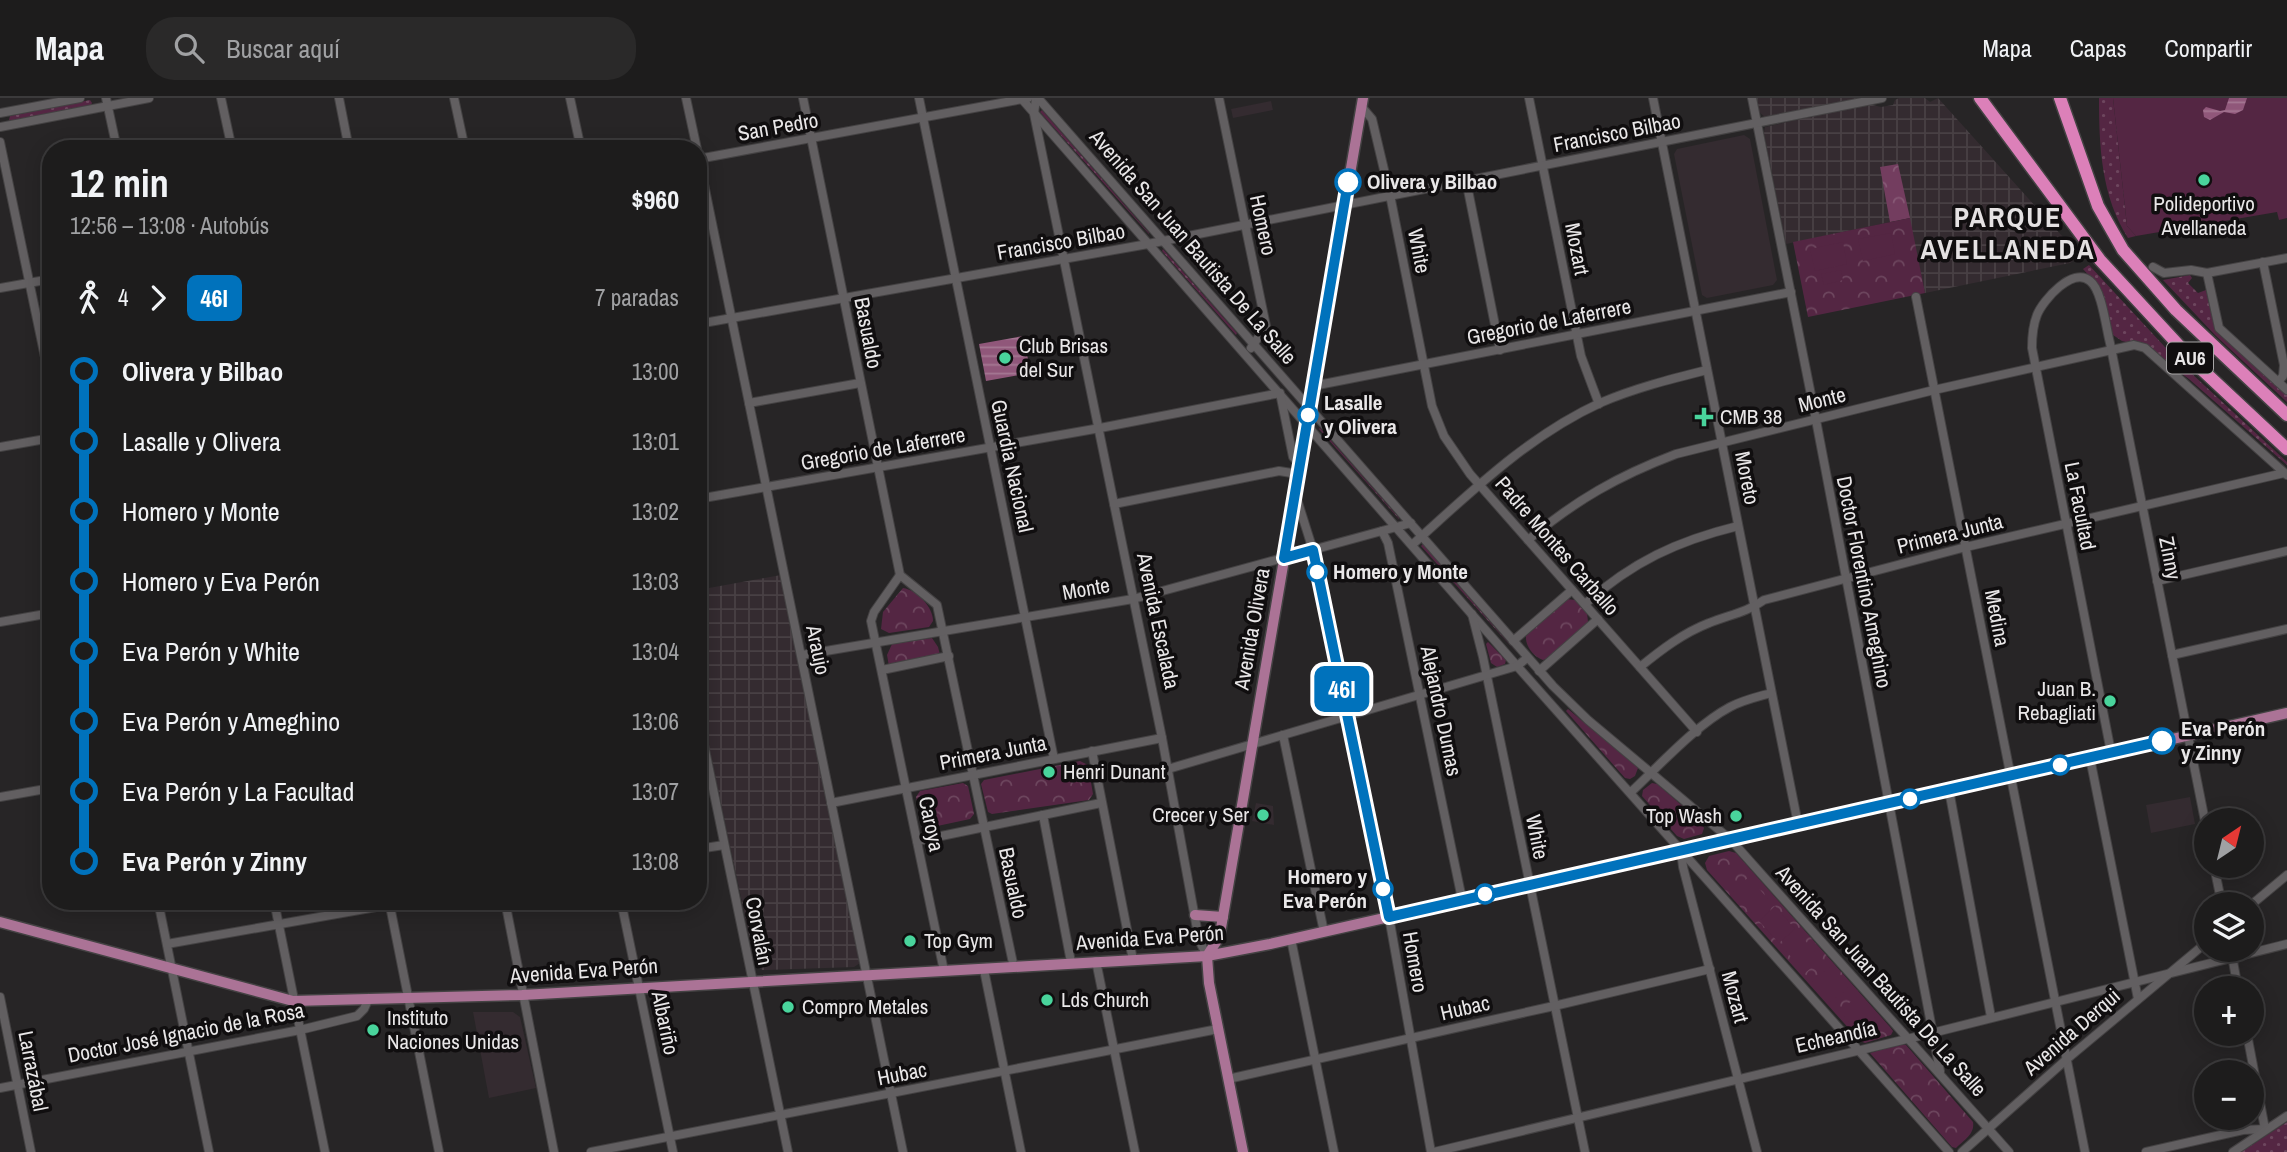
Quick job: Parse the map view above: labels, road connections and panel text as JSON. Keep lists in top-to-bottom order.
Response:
{
  "streets": {
    "highway": ["AU6"],
    "main road": ["Avenida Escalada", "Avenida Olivera", "Avenida Eva Perón"],
    "street": [
      "San Pedro",
      "Francisco Bilbao",
      "Homero",
      "Avenida San Juan Bautista De La Salle",
      "Mozart",
      "White",
      "Gregorio de Laferrere",
      "Basualdo",
      "Monte",
      "Guardia Nacional",
      "Moreto",
      "La Facultad",
      "Primera Junta",
      "Padre Montes Carballo",
      "Zinny",
      "Doctor Florentino Ameghino",
      "Medina",
      "Araujo",
      "Alejandro Dumas",
      "Caroya",
      "Corvalán",
      "Hubac",
      "Albariño",
      "Avenida Derqui",
      "Doctor José Ignacio de la Rosa",
      "Echeandía",
      "Larrazábal"
    ]
  },
  "crossings": [
    ["San Pedro", "Avenida San Juan Bautista De La Salle"],
    ["San Pedro", "Basualdo"],
    ["San Pedro", "Guardia Nacional"],
    ["Francisco Bilbao", "Homero"],
    ["Francisco Bilbao", "Avenida San Juan Bautista De La Salle"],
    ["Francisco Bilbao", "Mozart"],
    ["Francisco Bilbao", "White"],
    ["Francisco Bilbao", "Basualdo"],
    ["Francisco Bilbao", "Guardia Nacional"],
    ["Francisco Bilbao", "Moreto"],
    ["Francisco Bilbao", "Doctor Florentino Ameghino"],
    ["Francisco Bilbao", "Avenida Escalada"],
    ["Francisco Bilbao", "Avenida Olivera"],
    ["Francisco Bilbao", "Araujo"],
    ["Homero", "Avenida San Juan Bautista De La Salle"],
    ["Homero", "Monte"],
    ["Homero", "Avenida Olivera"],
    ["Homero", "Avenida Eva Perón"],
    ["Homero", "Hubac"],
    ["Homero", "Echeandía"],
    ["Avenida San Juan Bautista De La Salle", "Mozart"],
    ["Avenida San Juan Bautista De La Salle", "White"],
    ["Avenida San Juan Bautista De La Salle", "Gregorio de Laferrere"],
    ["Avenida San Juan Bautista De La Salle", "Monte"],
    ["Avenida San Juan Bautista De La Salle", "Doctor Florentino Ameghino"],
    ["Avenida San Juan Bautista De La Salle", "Avenida Escalada"],
    ["Avenida San Juan Bautista De La Salle", "Avenida Olivera"],
    ["Avenida San Juan Bautista De La Salle", "Avenida Eva Perón"],
    ["Avenida San Juan Bautista De La Salle", "Avenida Derqui"],
    ["Avenida San Juan Bautista De La Salle", "Echeandía"],
    ["Mozart", "Gregorio de Laferrere"],
    ["Mozart", "Avenida Eva Perón"],
    ["Mozart", "Hubac"],
    ["Mozart", "Echeandía"],
    ["White", "Gregorio de Laferrere"],
    ["White", "Padre Montes Carballo"],
    ["White", "Avenida Olivera"],
    ["White", "Avenida Eva Perón"],
    ["White", "Hubac"],
    ["White", "Echeandía"],
    ["Gregorio de Laferrere", "Basualdo"],
    ["Gregorio de Laferrere", "Guardia Nacional"],
    ["Gregorio de Laferrere", "Moreto"],
    ["Gregorio de Laferrere", "Padre Montes Carballo"],
    ["Gregorio de Laferrere", "Doctor Florentino Ameghino"],
    ["Gregorio de Laferrere", "Avenida Escalada"],
    ["Gregorio de Laferrere", "Avenida Olivera"],
    ["Gregorio de Laferrere", "Araujo"],
    ["Basualdo", "Monte"],
    ["Basualdo", "Primera Junta"],
    ["Basualdo", "Avenida Eva Perón"],
    ["Monte", "Guardia Nacional"],
    ["Monte", "Moreto"],
    ["Monte", "La Facultad"],
    ["Monte", "Primera Junta"],
    ["Monte", "Padre Montes Carballo"],
    ["Monte", "Zinny"],
    ["Monte", "Doctor Florentino Ameghino"],
    ["Monte", "Medina"],
    ["Monte", "Avenida Escalada"],
    ["Monte", "Avenida Olivera"],
    ["Monte", "Araujo"],
    ["Monte", "Alejandro Dumas"],
    ["Monte", "Caroya"],
    ["Guardia Nacional", "Primera Junta"],
    ["Moreto", "Primera Junta"],
    ["Moreto", "Avenida Eva Perón"],
    ["La Facultad", "Primera Junta"],
    ["La Facultad", "Zinny"],
    ["La Facultad", "Avenida Eva Perón"],
    ["Primera Junta", "Padre Montes Carballo"],
    ["Primera Junta", "Zinny"],
    ["Primera Junta", "Doctor Florentino Ameghino"],
    ["Primera Junta", "Medina"],
    ["Primera Junta", "Avenida Escalada"],
    ["Primera Junta", "Araujo"],
    ["Primera Junta", "Caroya"],
    ["Zinny", "Avenida Eva Perón"],
    ["Doctor Florentino Ameghino", "Avenida Eva Perón"],
    ["Doctor Florentino Ameghino", "Echeandía"],
    ["Medina", "Avenida Eva Perón"],
    ["Medina", "Avenida Derqui"],
    ["Medina", "Echeandía"],
    ["Avenida Escalada", "Avenida Olivera"],
    ["Avenida Escalada", "Avenida Eva Perón"],
    ["Avenida Escalada", "Hubac"],
    ["Avenida Olivera", "Avenida Eva Perón"],
    ["Araujo", "Avenida Eva Perón"],
    ["Araujo", "Hubac"],
    ["Alejandro Dumas", "Avenida Eva Perón"],
    ["Caroya", "Avenida Eva Perón"],
    ["Corvalán", "Avenida Eva Perón"],
    ["Corvalán", "Hubac"],
    ["Avenida Eva Perón", "Albariño"],
    ["Avenida Eva Perón", "Doctor José Ignacio de la Rosa"],
    ["Hubac", "Albariño"],
    ["Avenida Derqui", "Echeandía"],
    ["Doctor José Ignacio de la Rosa", "Larrazábal"]
  ],
  "districts": ["PARQUE AVELLANEDA"],
  "places": {
    "other": [
      "Polideportivo Avellaneda",
      "Olivera y Bilbao",
      "Club Brisas del Sur",
      "Lasalle y Olivera",
      "Homero y Monte",
      "Juan B. Rebagliati",
      "Eva Perón y Zinny",
      "Henri Dunant",
      "Crecer y Ser",
      "Top Wash",
      "Homero y Eva Perón",
      "Top Gym",
      "Lds Church",
      "Compro Metales",
      "Instituto Naciones Unidas"
    ],
    "health": ["CMB 38"]
  },
  "lines": ["bus line 46I"],
  "north": "top right",
  "page": {
    "header": "Mapa",
    "search": "Buscar aquí",
    "nav": ["Mapa", "Capas", "Compartir"],
    "on_map": "46I",
    "heading": ["12 min", "12:56 – 13:08 · Autobús", "$960"],
    "legs": ["4", "46I", "7 paradas"],
    "list": [
      {
        "name": "Olivera y Bilbao",
        "value": "13:00"
      },
      {
        "name": "Lasalle y Olivera",
        "value": "13:01"
      },
      {
        "name": "Homero y Monte",
        "value": "13:02"
      },
      {
        "name": "Homero y Eva Perón",
        "value": "13:03"
      },
      {
        "name": "Eva Perón y White",
        "value": "13:04"
      },
      {
        "name": "Eva Perón y Ameghino",
        "value": "13:06"
      },
      {
        "name": "Eva Perón y La Facultad",
        "value": "13:07"
      },
      {
        "name": "Eva Perón y Zinny",
        "value": "13:08"
      }
    ],
    "map_buttons": ["+", "−"]
  }
}
